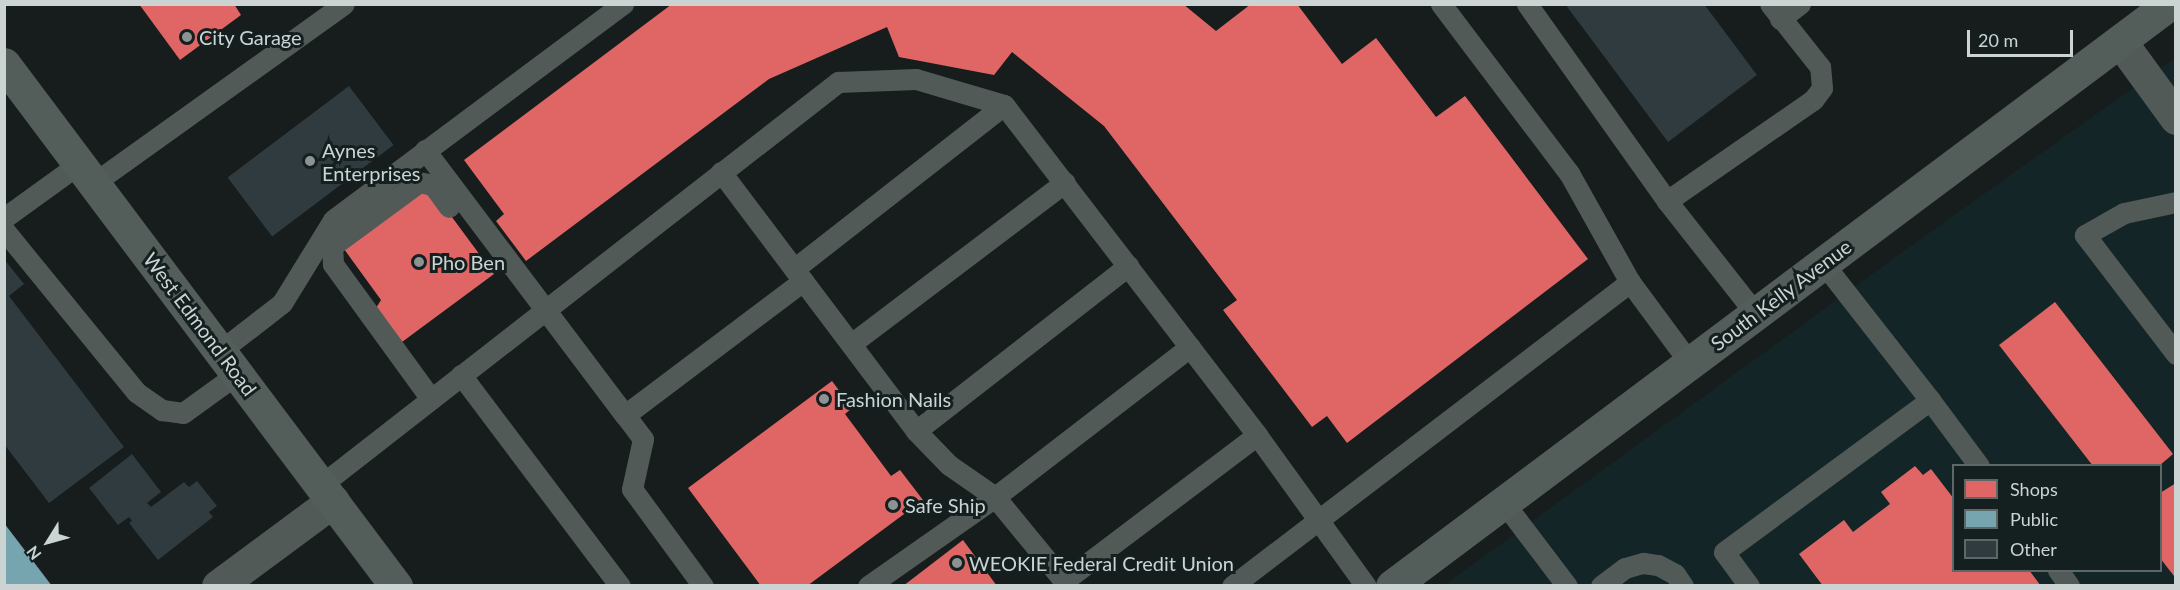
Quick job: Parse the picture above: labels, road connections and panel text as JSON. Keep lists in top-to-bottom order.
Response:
{
  "streets": {
    "main road": ["South Kelly Avenue", "West Edmond Road"]
  },
  "places": [
    "City Garage",
    "Aynes Enterprises",
    "Pho Ben",
    "Fashion Nails",
    "Safe Ship",
    "WEOKIE Federal Credit Union"
  ],
  "legend": ["Shops", "Public", "Other"],
  "scale_bar": "20 m",
  "north": "bottom left"
}
